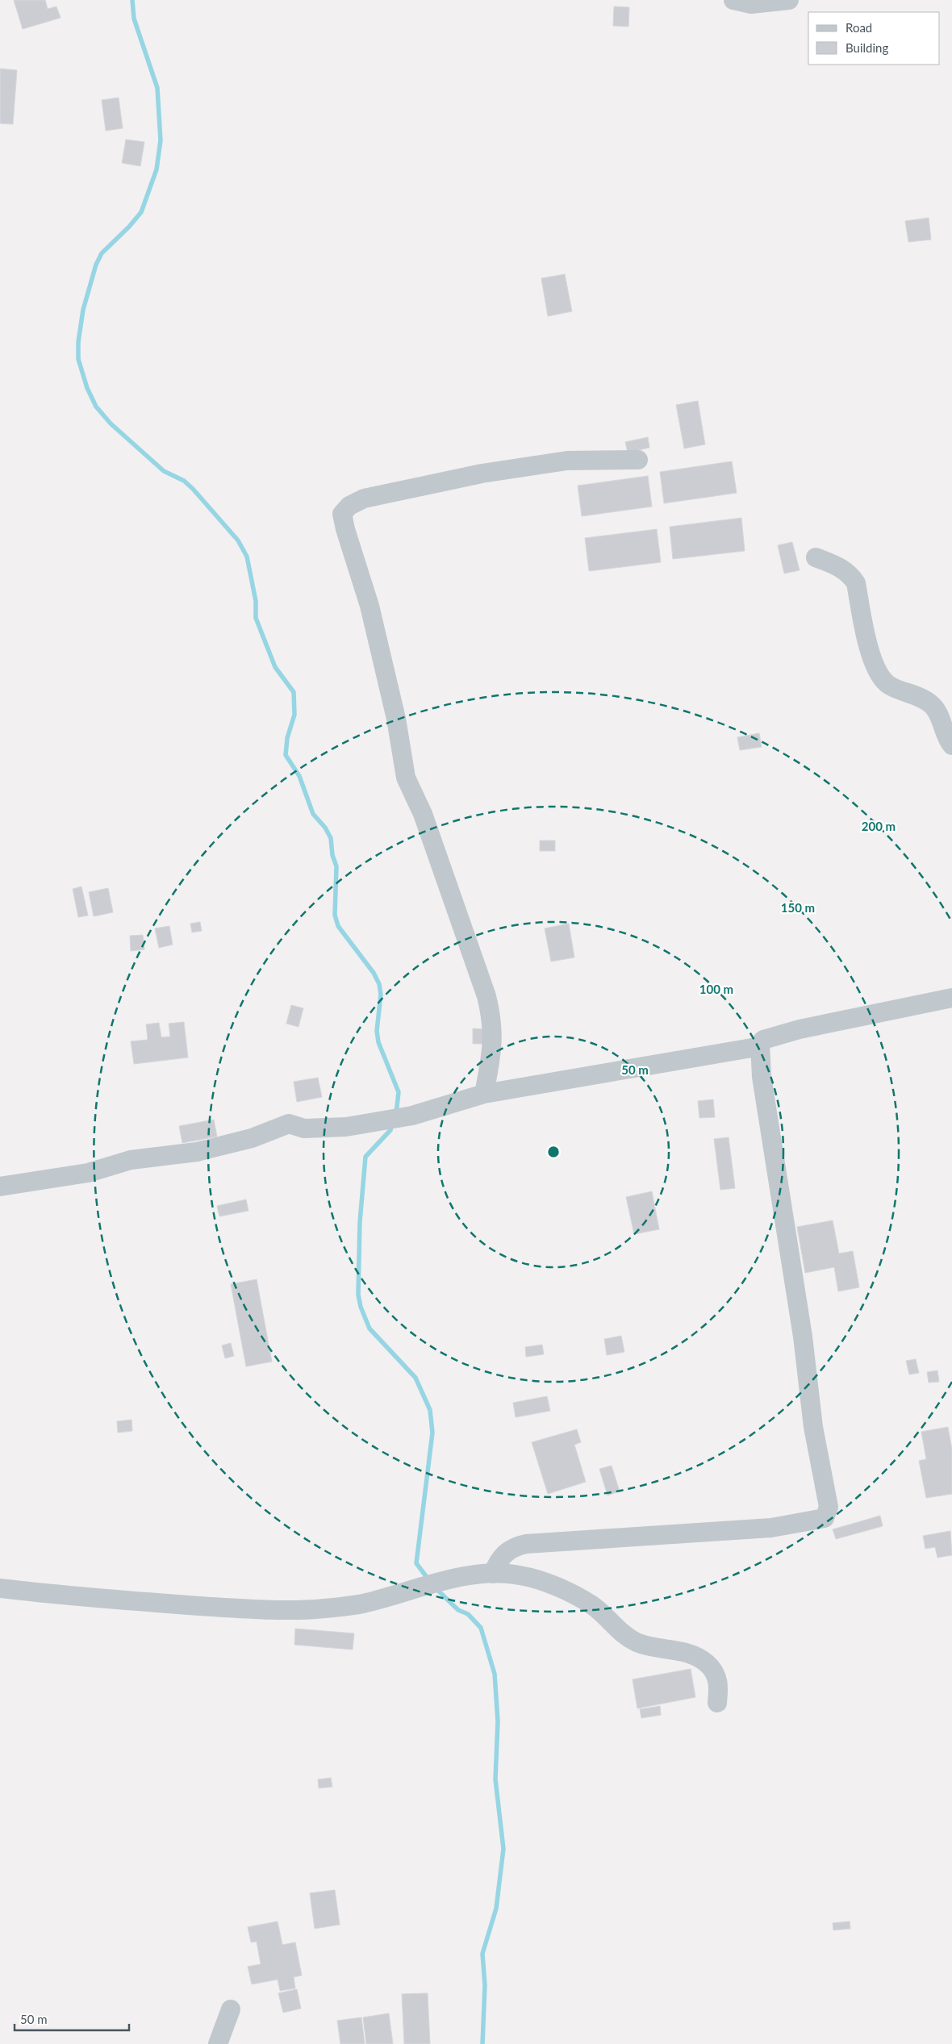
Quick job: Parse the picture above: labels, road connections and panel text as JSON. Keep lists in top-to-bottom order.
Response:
{
  "legend": ["Road", "Building"],
  "scale_bar": "50 m",
  "rings": [
    "200 m",
    "150 m",
    "100 m",
    "50 m"
  ]
}
